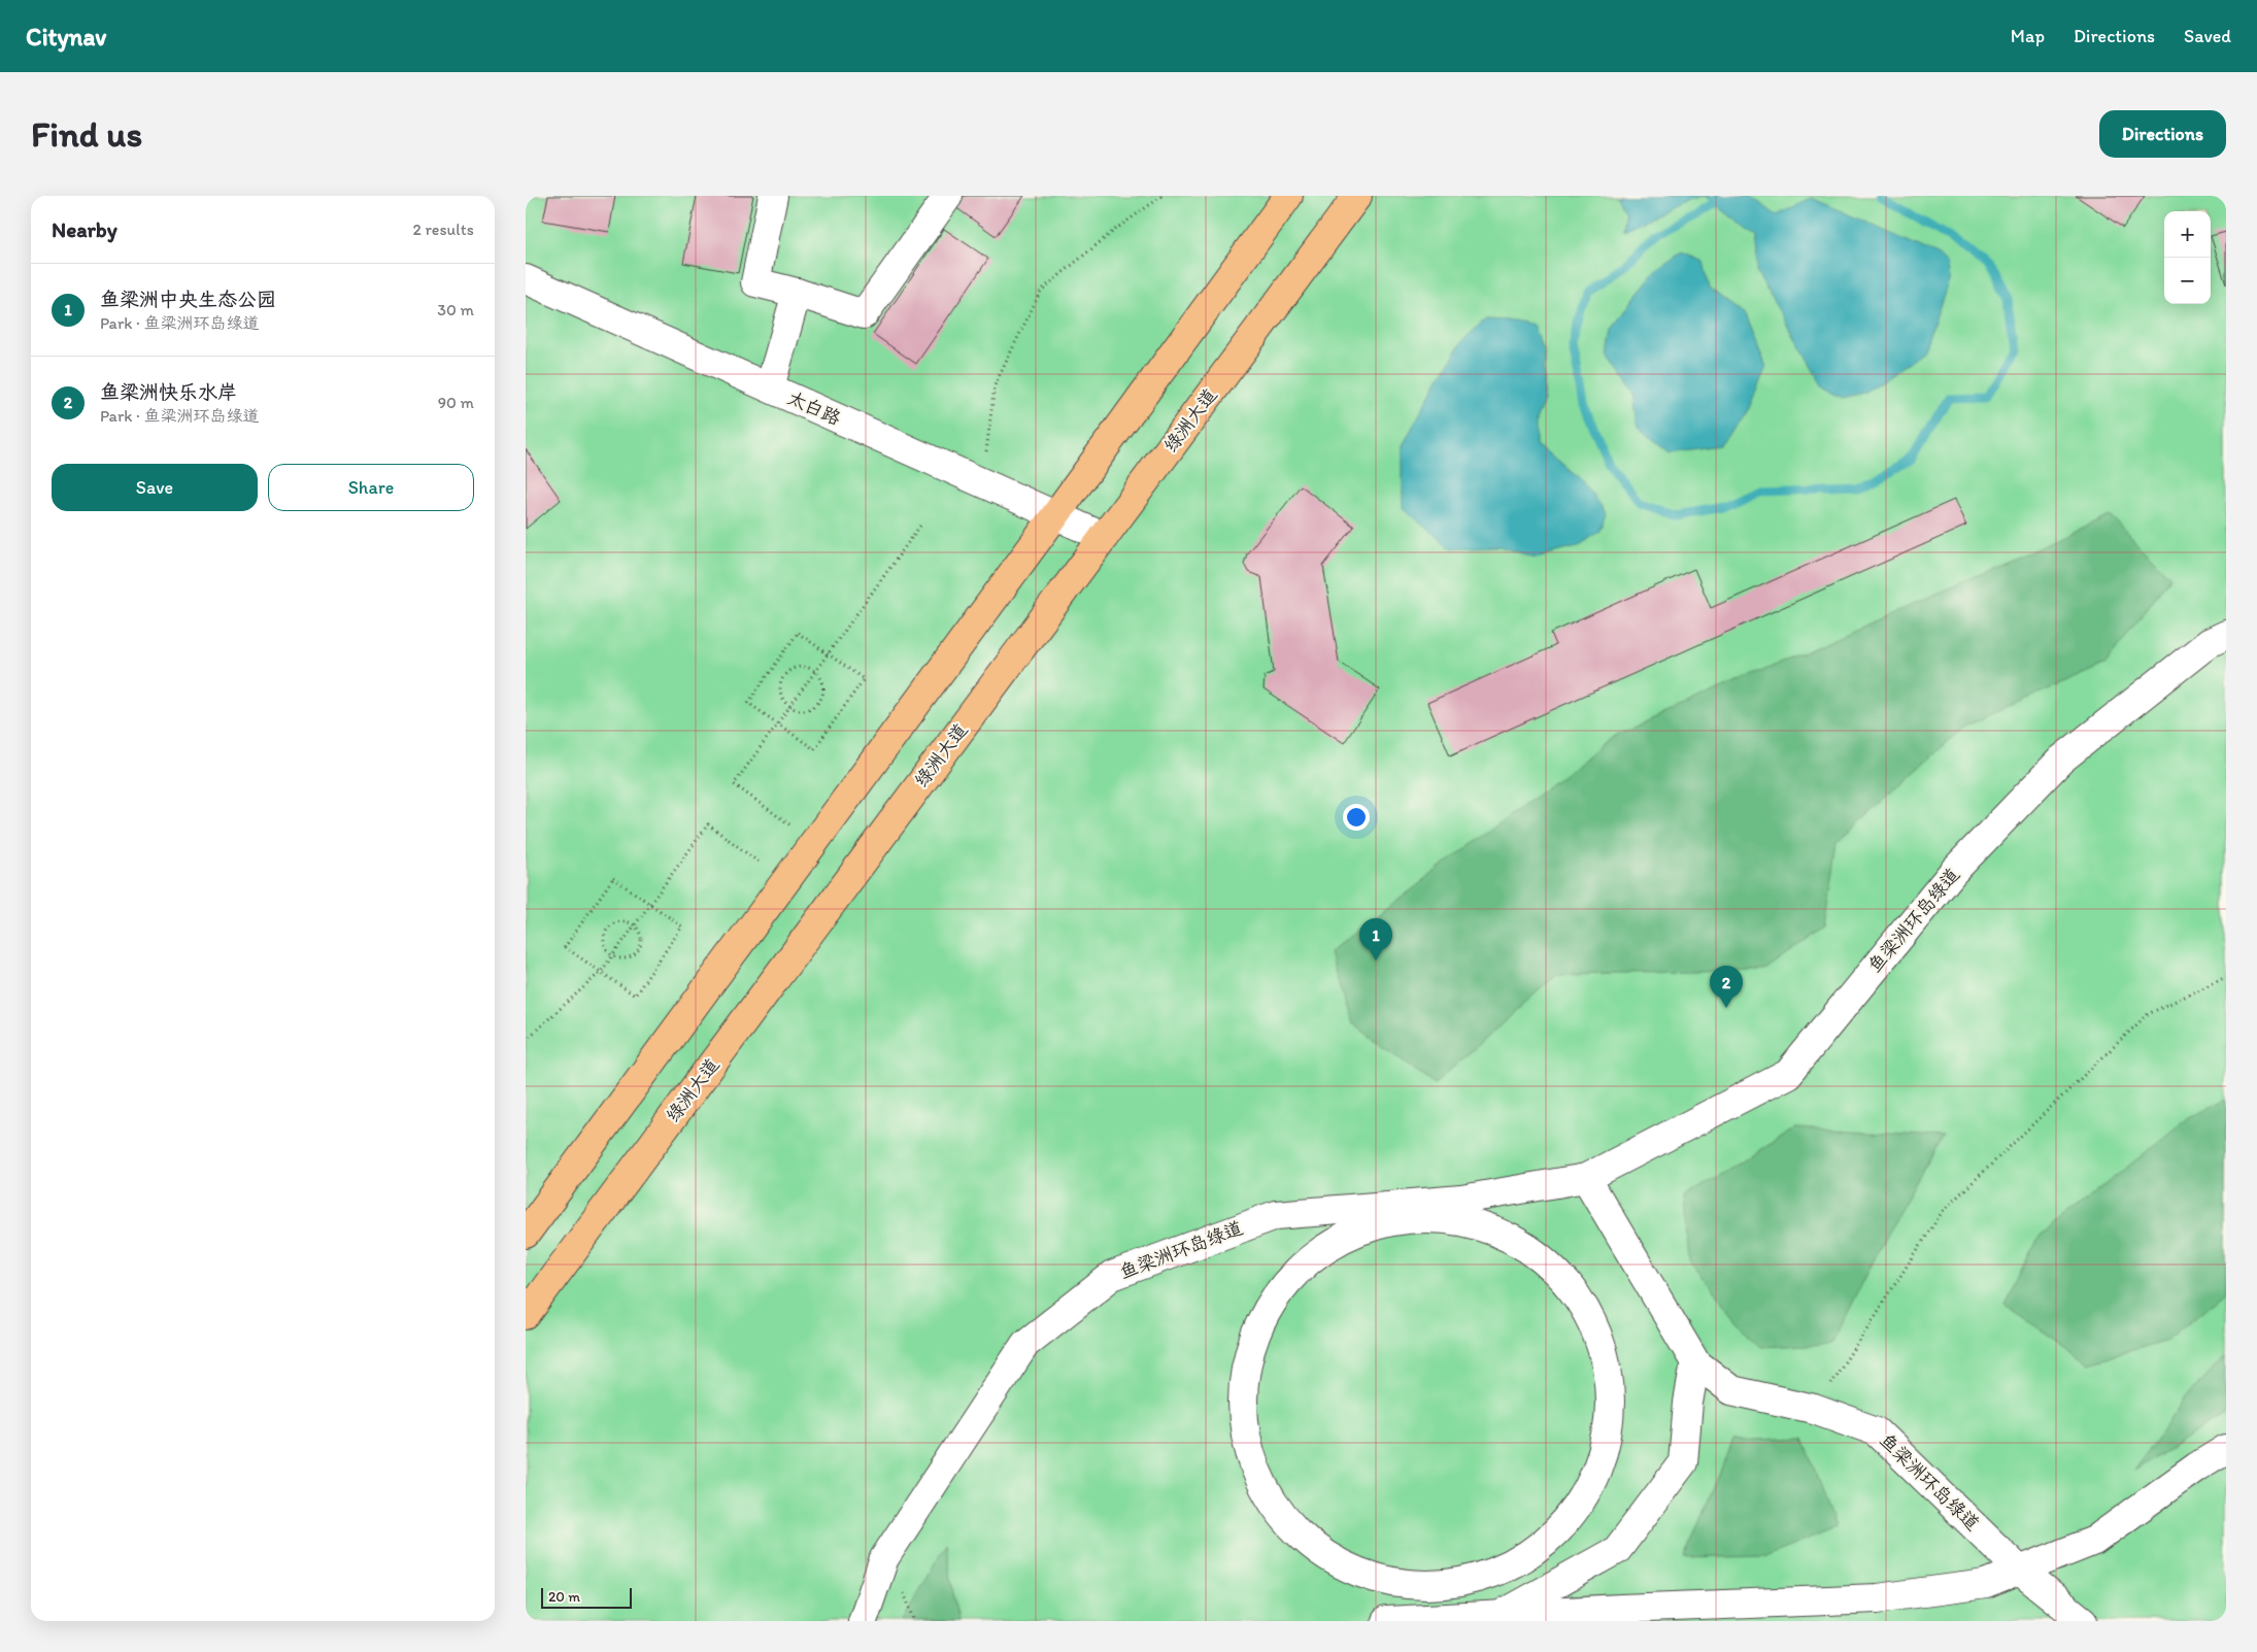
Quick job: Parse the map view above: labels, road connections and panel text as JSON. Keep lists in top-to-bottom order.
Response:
{
  "streets": {
    "main road": ["绿洲大道"],
    "street": ["太白路", "鱼梁洲环岛绿道"]
  },
  "crossings": [
    ["太白路", "绿洲大道"]
  ],
  "scale_bar": "20 m",
  "page": {
    "header": "Citynav",
    "nav": ["Map", "Directions", "Saved"],
    "buttons": [
      "Directions",
      ["Save", "Share"]
    ],
    "title": "Find us",
    "heading": ["Nearby", "2 results"],
    "map_buttons": ["+", "−"],
    "list": [
      {
        "mark": "1",
        "name": "鱼梁洲中央生态公园",
        "note": "Park · 鱼梁洲环岛绿道",
        "value": "30 m"
      },
      {
        "mark": "2",
        "name": "鱼梁洲快乐水岸",
        "note": "Park · 鱼梁洲环岛绿道",
        "value": "90 m"
      }
    ],
    "pins": ["1", "2"],
    "scale": "20 m"
  }
}
